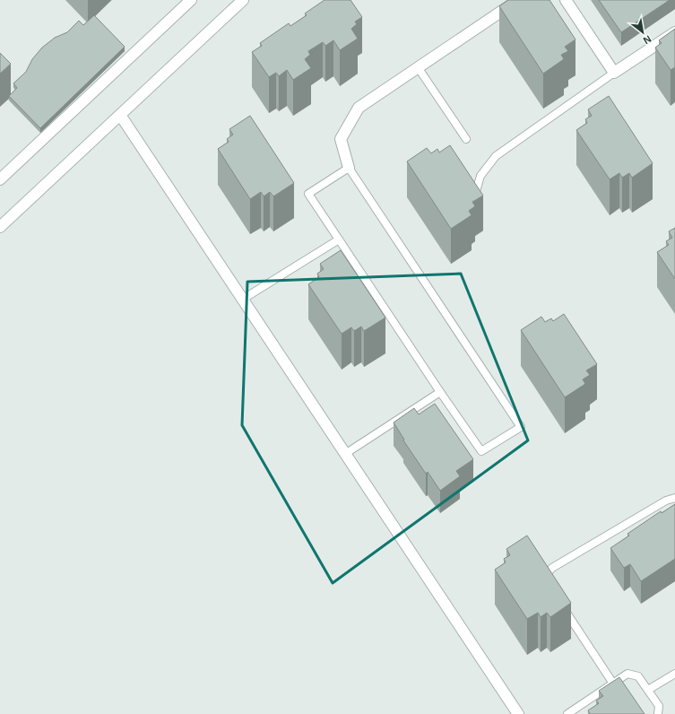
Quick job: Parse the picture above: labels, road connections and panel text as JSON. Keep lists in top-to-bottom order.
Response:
{
  "north": "bottom right"
}
